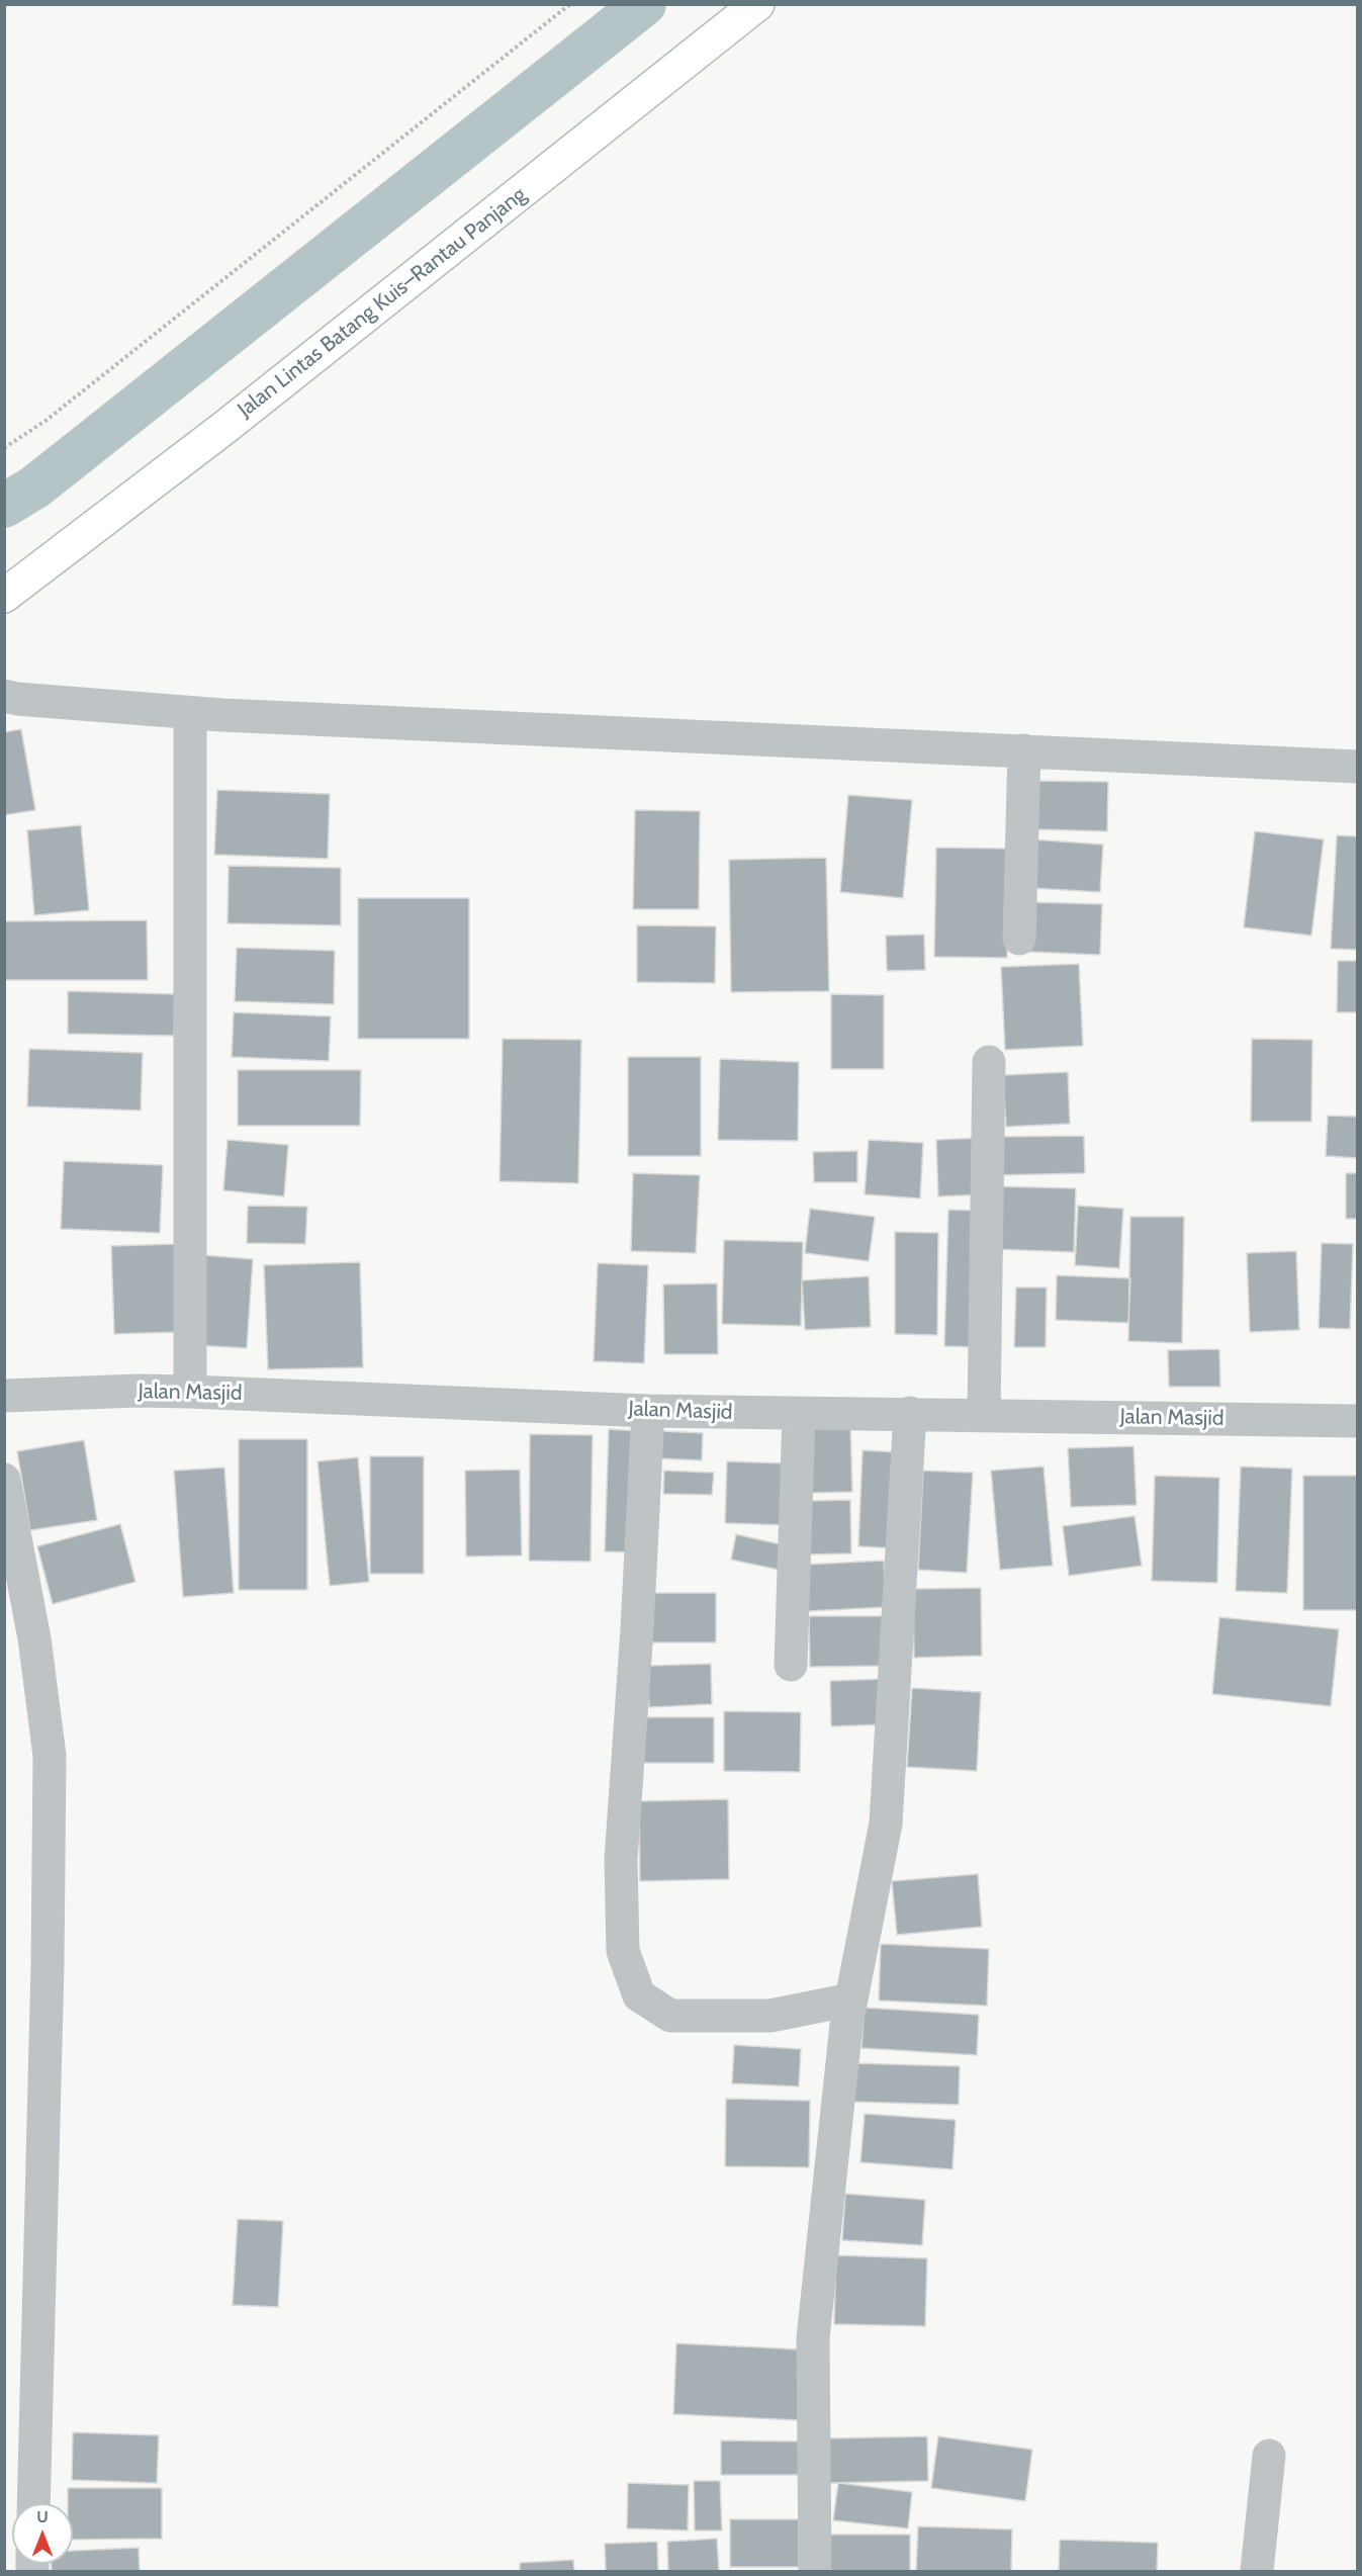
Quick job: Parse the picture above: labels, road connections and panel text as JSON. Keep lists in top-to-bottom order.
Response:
{
  "streets": {
    "main road": ["Jalan Lintas Batang Kuis–Rantau Panjang"],
    "street": ["Jalan Masjid"]
  },
  "north": "top"
}
